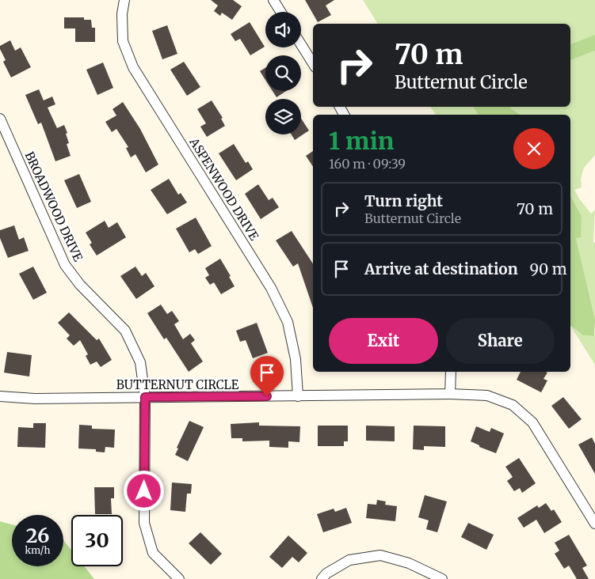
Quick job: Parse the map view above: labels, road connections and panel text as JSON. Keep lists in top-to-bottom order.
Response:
{
  "streets": {
    "street": ["ASPENWOOD DRIVE", "BROADWOOD DRIVE", "BUTTERNUT CIRCLE"]
  },
  "crossings": [
    ["ASPENWOOD DRIVE", "BUTTERNUT CIRCLE"],
    ["BROADWOOD DRIVE", "BUTTERNUT CIRCLE"]
  ],
  "page": {
    "turn": ["70 m", "Butternut Circle"],
    "heading": ["1 min", "160 m · 09:39"],
    "list": [
      {
        "name": "Turn right",
        "note": "Butternut Circle",
        "value": "70 m"
      },
      {
        "name": "Arrive at destination",
        "value": "90 m"
      }
    ],
    "buttons": ["Exit", "Share"],
    "speed": "26 km/h",
    "limit": "30"
  }
}
